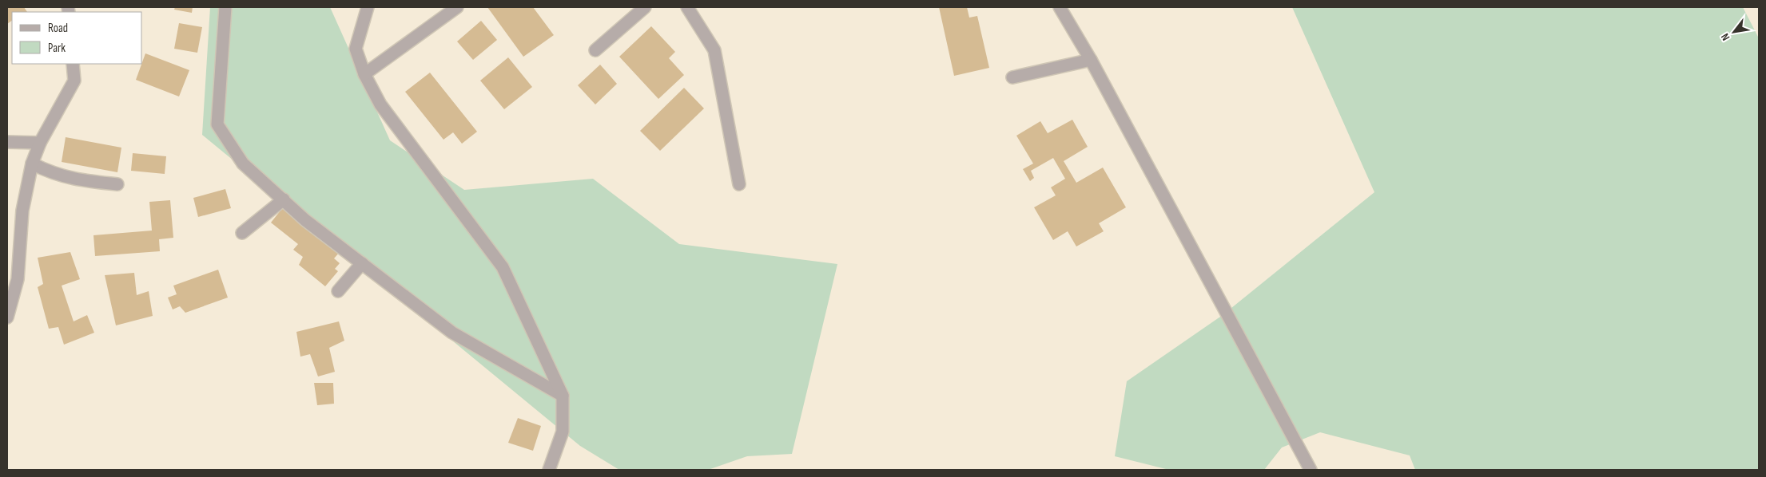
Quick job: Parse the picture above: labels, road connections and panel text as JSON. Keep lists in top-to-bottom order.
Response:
{
  "legend": ["Road", "Park"],
  "north": "bottom left"
}
